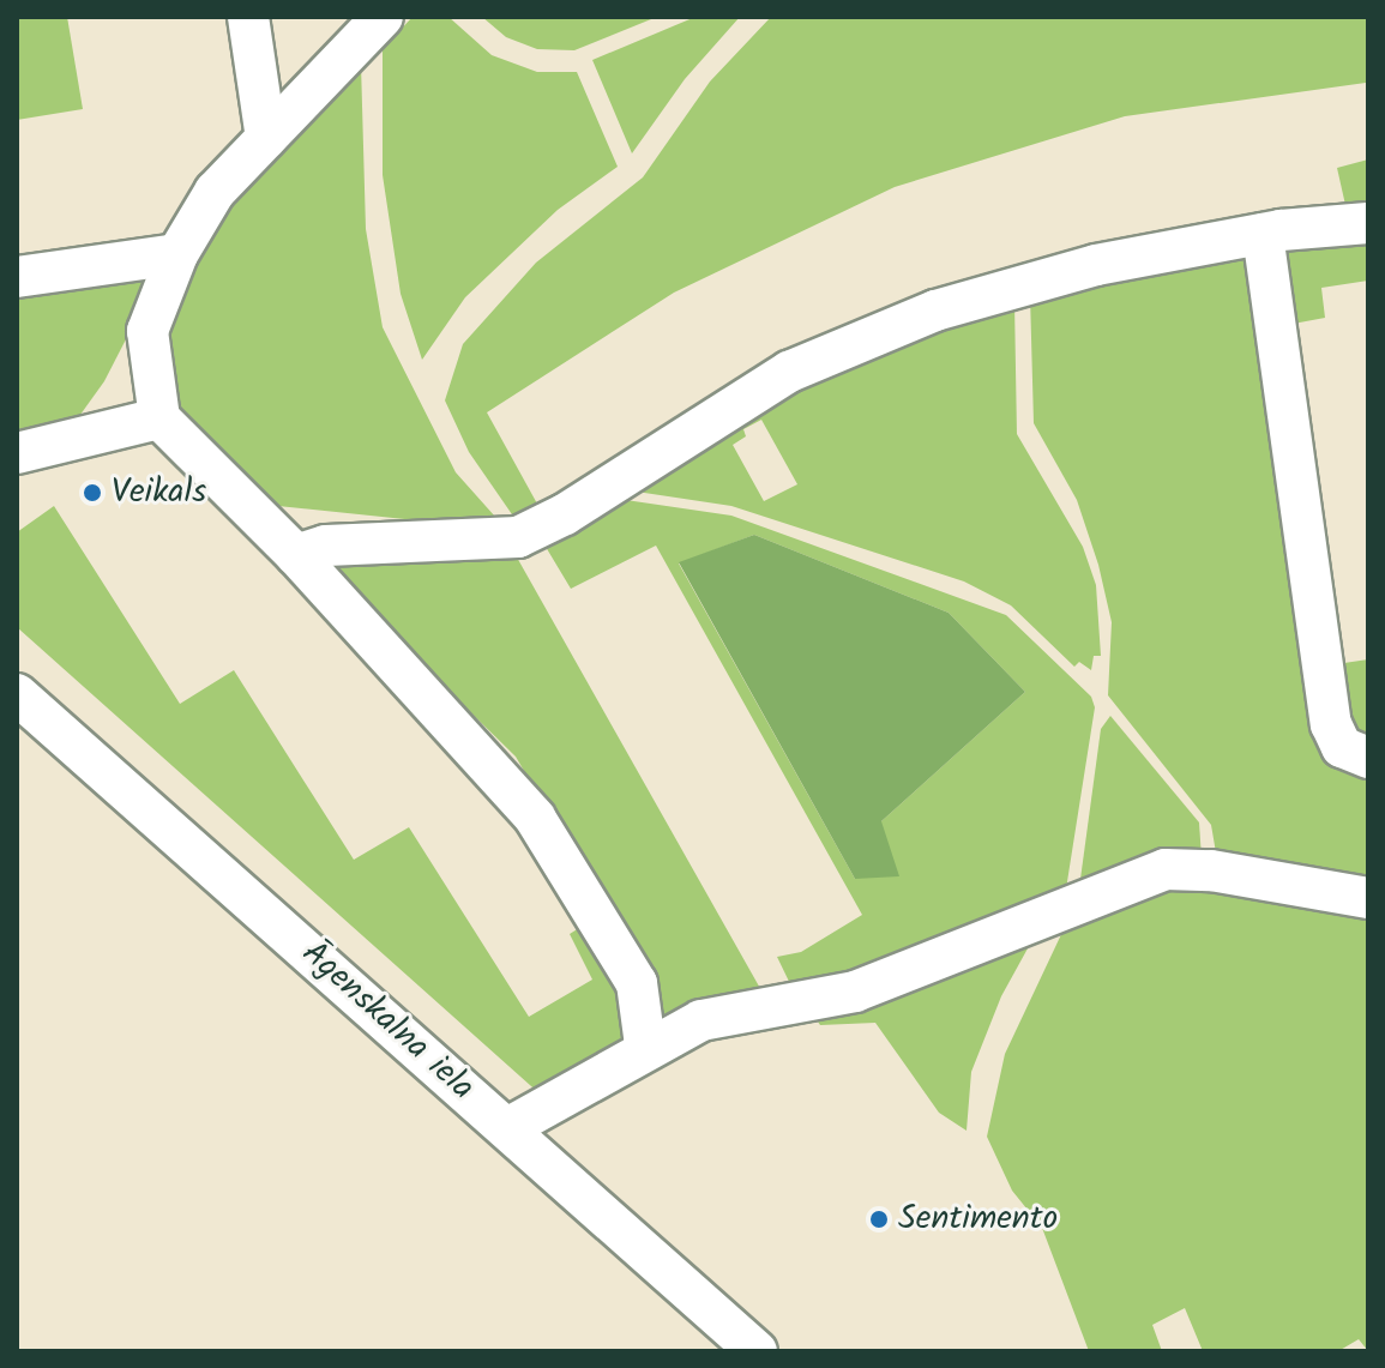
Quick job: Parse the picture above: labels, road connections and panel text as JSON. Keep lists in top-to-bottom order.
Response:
{
  "streets": {
    "street": ["Āgenskalna iela"]
  },
  "places": ["Veikals", "Sentimento"]
}
